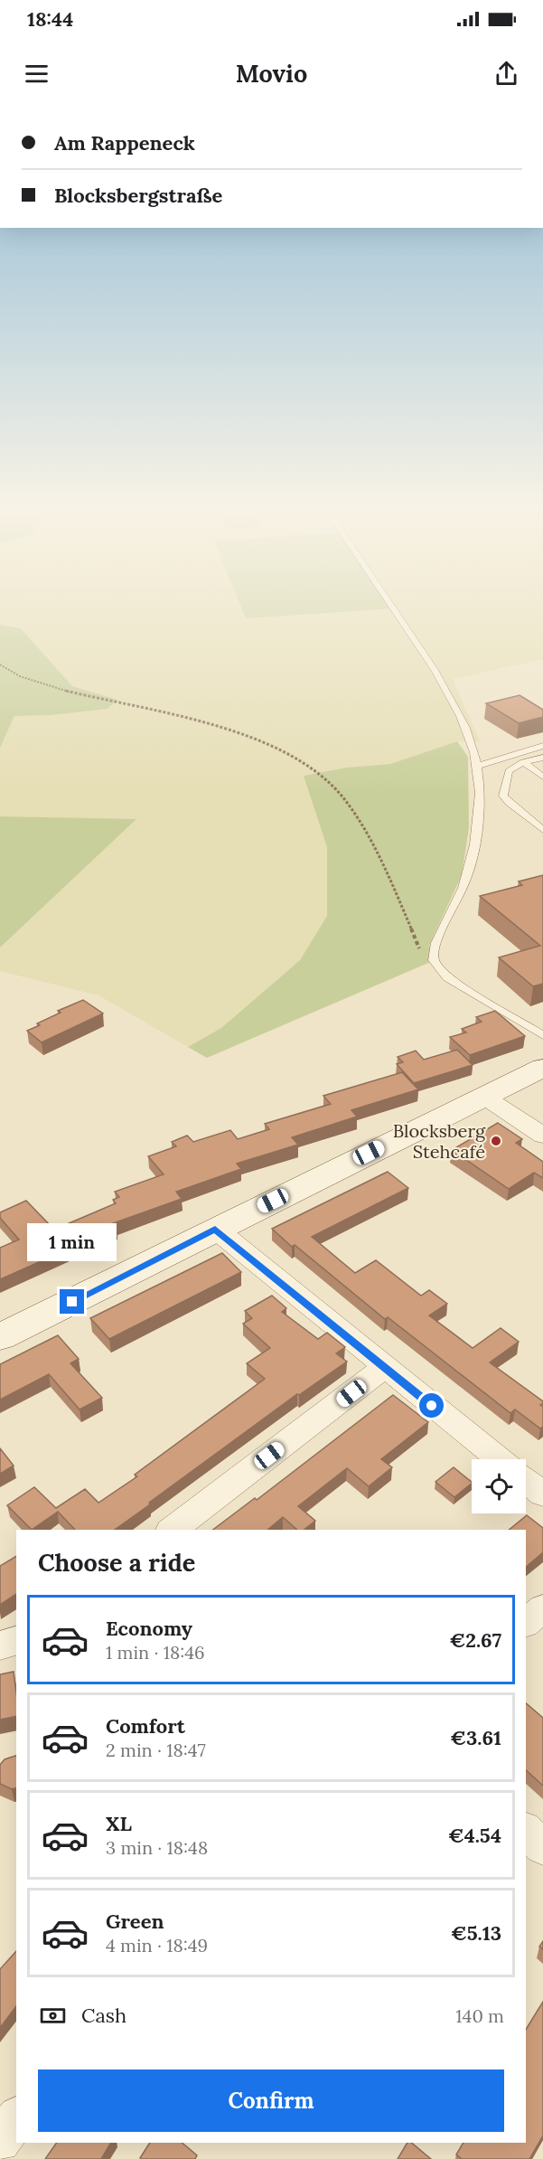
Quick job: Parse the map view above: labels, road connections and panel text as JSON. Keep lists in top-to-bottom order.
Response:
{
  "places": ["Blocksberg Stehcafé"],
  "page": {
    "status": "18:44",
    "header": "Movio",
    "banner": ["Am Rappeneck", "Blocksbergstraße"],
    "bubble": "1 min",
    "heading": "Choose a ride",
    "list": [
      {
        "name": "Economy",
        "note": "1 min · 18:46",
        "value": "€2.67"
      },
      {
        "name": "Comfort",
        "note": "2 min · 18:47",
        "value": "€3.61"
      },
      {
        "name": "XL",
        "note": "3 min · 18:48",
        "value": "€4.54"
      },
      {
        "name": "Green",
        "note": "4 min · 18:49",
        "value": "€5.13"
      }
    ],
    "pay": ["Cash", "140 m"],
    "buttons": "Confirm"
  }
}
